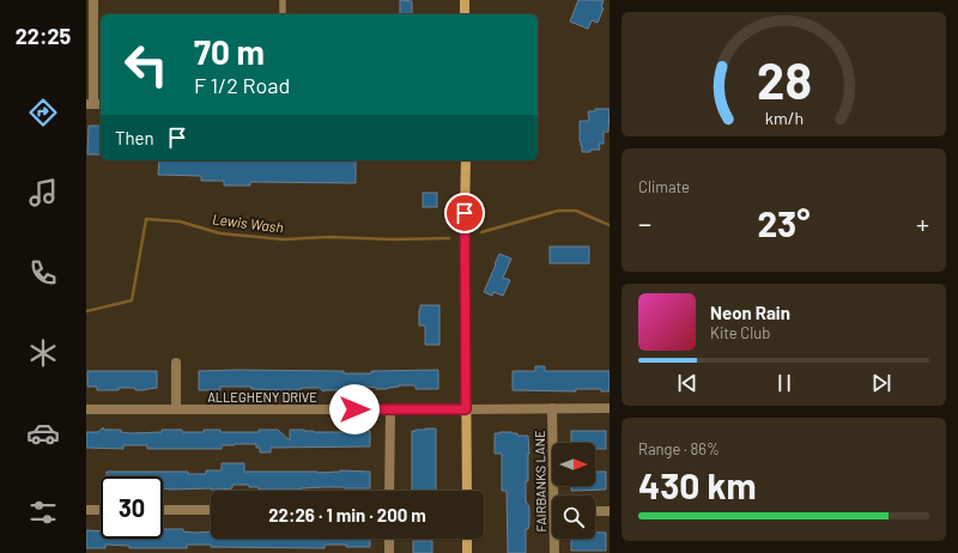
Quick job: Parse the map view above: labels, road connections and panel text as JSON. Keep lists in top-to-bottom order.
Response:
{
  "streets": {
    "street": ["ALLEGHENY DRIVE", "FAIRBANKS LANE"]
  },
  "crossings": [
    ["ALLEGHENY DRIVE", "FAIRBANKS LANE"]
  ],
  "water": ["Lewis Wash"],
  "north": "right",
  "page": {
    "tabs": "22:25",
    "turn": ["70 m", "F 1/2 Road"],
    "then": "Then",
    "tile": [
      "Climate",
      ["Range · 86%", "430 km"]
    ],
    "heat": ["−", "23°", "+"],
    "song": ["Neon Rain", "Kite Club"],
    "limit": "30",
    "trip": "22:26 · 1 min · 200 m",
    "gauge": ["28", "km/h"]
  }
}
